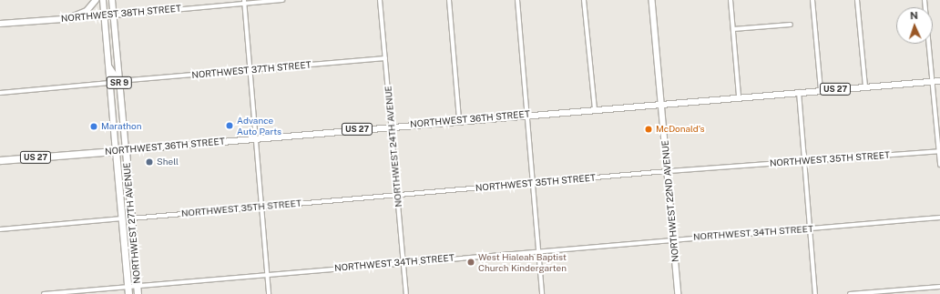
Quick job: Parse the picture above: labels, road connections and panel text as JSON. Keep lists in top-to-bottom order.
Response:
{
  "streets": {
    "highway": [
      "SR 9",
      "US 27",
      "NORTHWEST 36TH STREET",
      "NORTHWEST 27TH AVENUE"
    ],
    "main road": ["NORTHWEST 38TH STREET", "NORTHWEST 22ND AVENUE"],
    "street": [
      "NORTHWEST 37TH STREET",
      "NORTHWEST 24TH AVENUE",
      "NORTHWEST 35TH STREET",
      "NORTHWEST 34TH STREET"
    ]
  },
  "crossings": [
    ["NORTHWEST 38TH STREET", "NORTHWEST 27TH AVENUE"],
    ["NORTHWEST 37TH STREET", "NORTHWEST 24TH AVENUE"],
    ["NORTHWEST 37TH STREET", "NORTHWEST 27TH AVENUE"],
    ["NORTHWEST 36TH STREET", "NORTHWEST 24TH AVENUE"],
    ["NORTHWEST 36TH STREET", "NORTHWEST 22ND AVENUE"],
    ["NORTHWEST 36TH STREET", "NORTHWEST 27TH AVENUE"],
    ["NORTHWEST 24TH AVENUE", "NORTHWEST 35TH STREET"],
    ["NORTHWEST 24TH AVENUE", "NORTHWEST 34TH STREET"],
    ["NORTHWEST 35TH STREET", "NORTHWEST 22ND AVENUE"],
    ["NORTHWEST 35TH STREET", "NORTHWEST 27TH AVENUE"],
    ["NORTHWEST 22ND AVENUE", "NORTHWEST 34TH STREET"],
    ["NORTHWEST 27TH AVENUE", "NORTHWEST 34TH STREET"]
  ],
  "places": [
    "Advance Auto Parts",
    "Marathon",
    "McDonald's",
    "Shell",
    "West Hialeah Baptist Church Kindergarten"
  ],
  "north": "top"
}
